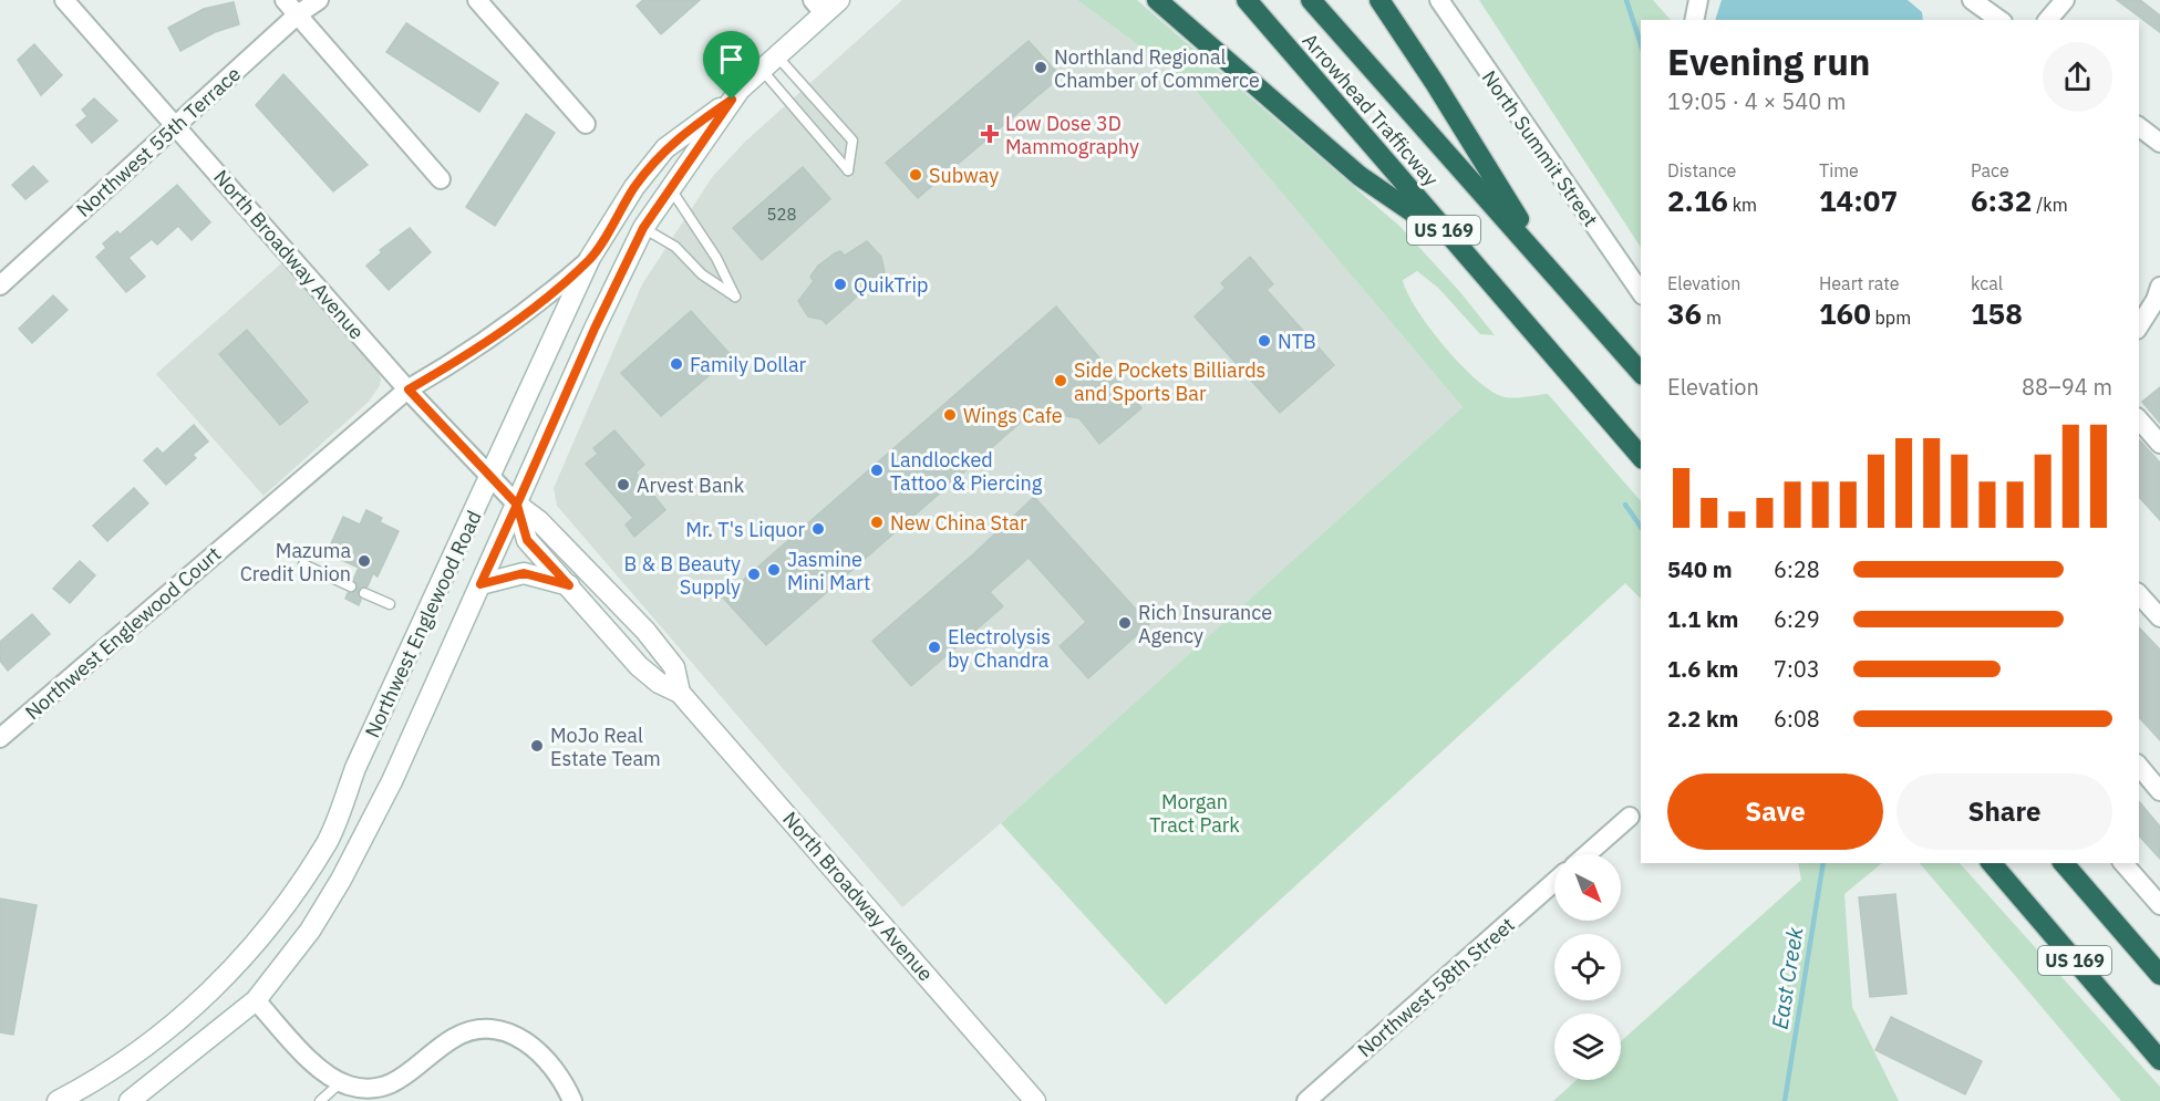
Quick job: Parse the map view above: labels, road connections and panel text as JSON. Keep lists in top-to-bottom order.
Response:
{
  "streets": {
    "highway": ["Arrowhead Trafficway", "US 169"],
    "main road": ["North Broadway Avenue", "Northwest Englewood Road"],
    "street": [
      "Northwest 55th Terrace",
      "North Summit Street",
      "Northwest Englewood Court",
      "Northwest 58th Street"
    ]
  },
  "crossings": [
    ["Northwest 55th Terrace", "North Broadway Avenue"],
    ["North Broadway Avenue", "Northwest Englewood Road"],
    ["North Broadway Avenue", "Northwest Englewood Court"],
    ["Northwest Englewood Road", "Northwest Englewood Court"]
  ],
  "water": ["East Creek"],
  "parks": ["Morgan Tract Park"],
  "places": {
    "other": [
      "Northland Regional Chamber of Commerce",
      "Subway",
      "QuikTrip",
      "NTB",
      "Family Dollar",
      "Side Pockets Billiards and Sports Bar",
      "Wings Cafe",
      "Landlocked Tattoo & Piercing",
      "Arvest Bank",
      "New China Star",
      "Mr. T's Liquor",
      "Mazuma Credit Union",
      "Jasmine Mini Mart",
      "B & B Beauty Supply",
      "Rich Insurance Agency",
      "Electrolysis by Chandra",
      "MoJo Real Estate Team"
    ],
    "health": ["Low Dose 3D Mammography"]
  },
  "house_numbers": ["528"],
  "north": "bottom right",
  "page": {
    "heading": ["Evening run", "19:05 · 4 × 540 m"],
    "stats": [
      ["Distance", "2.16 km"],
      ["Time", "14:07"],
      ["Pace", "6:32 /km"],
      ["Elevation", "36 m"],
      ["Heart rate", "160 bpm"],
      ["kcal", "158"]
    ],
    "chart": ["Elevation", "88–94 m"],
    "list": [
      {
        "name": "540 m",
        "note": "6:28"
      },
      {
        "name": "1.1 km",
        "note": "6:29"
      },
      {
        "name": "1.6 km",
        "note": "7:03"
      },
      {
        "name": "2.2 km",
        "note": "6:08"
      }
    ],
    "buttons": ["Save", "Share"]
  }
}
